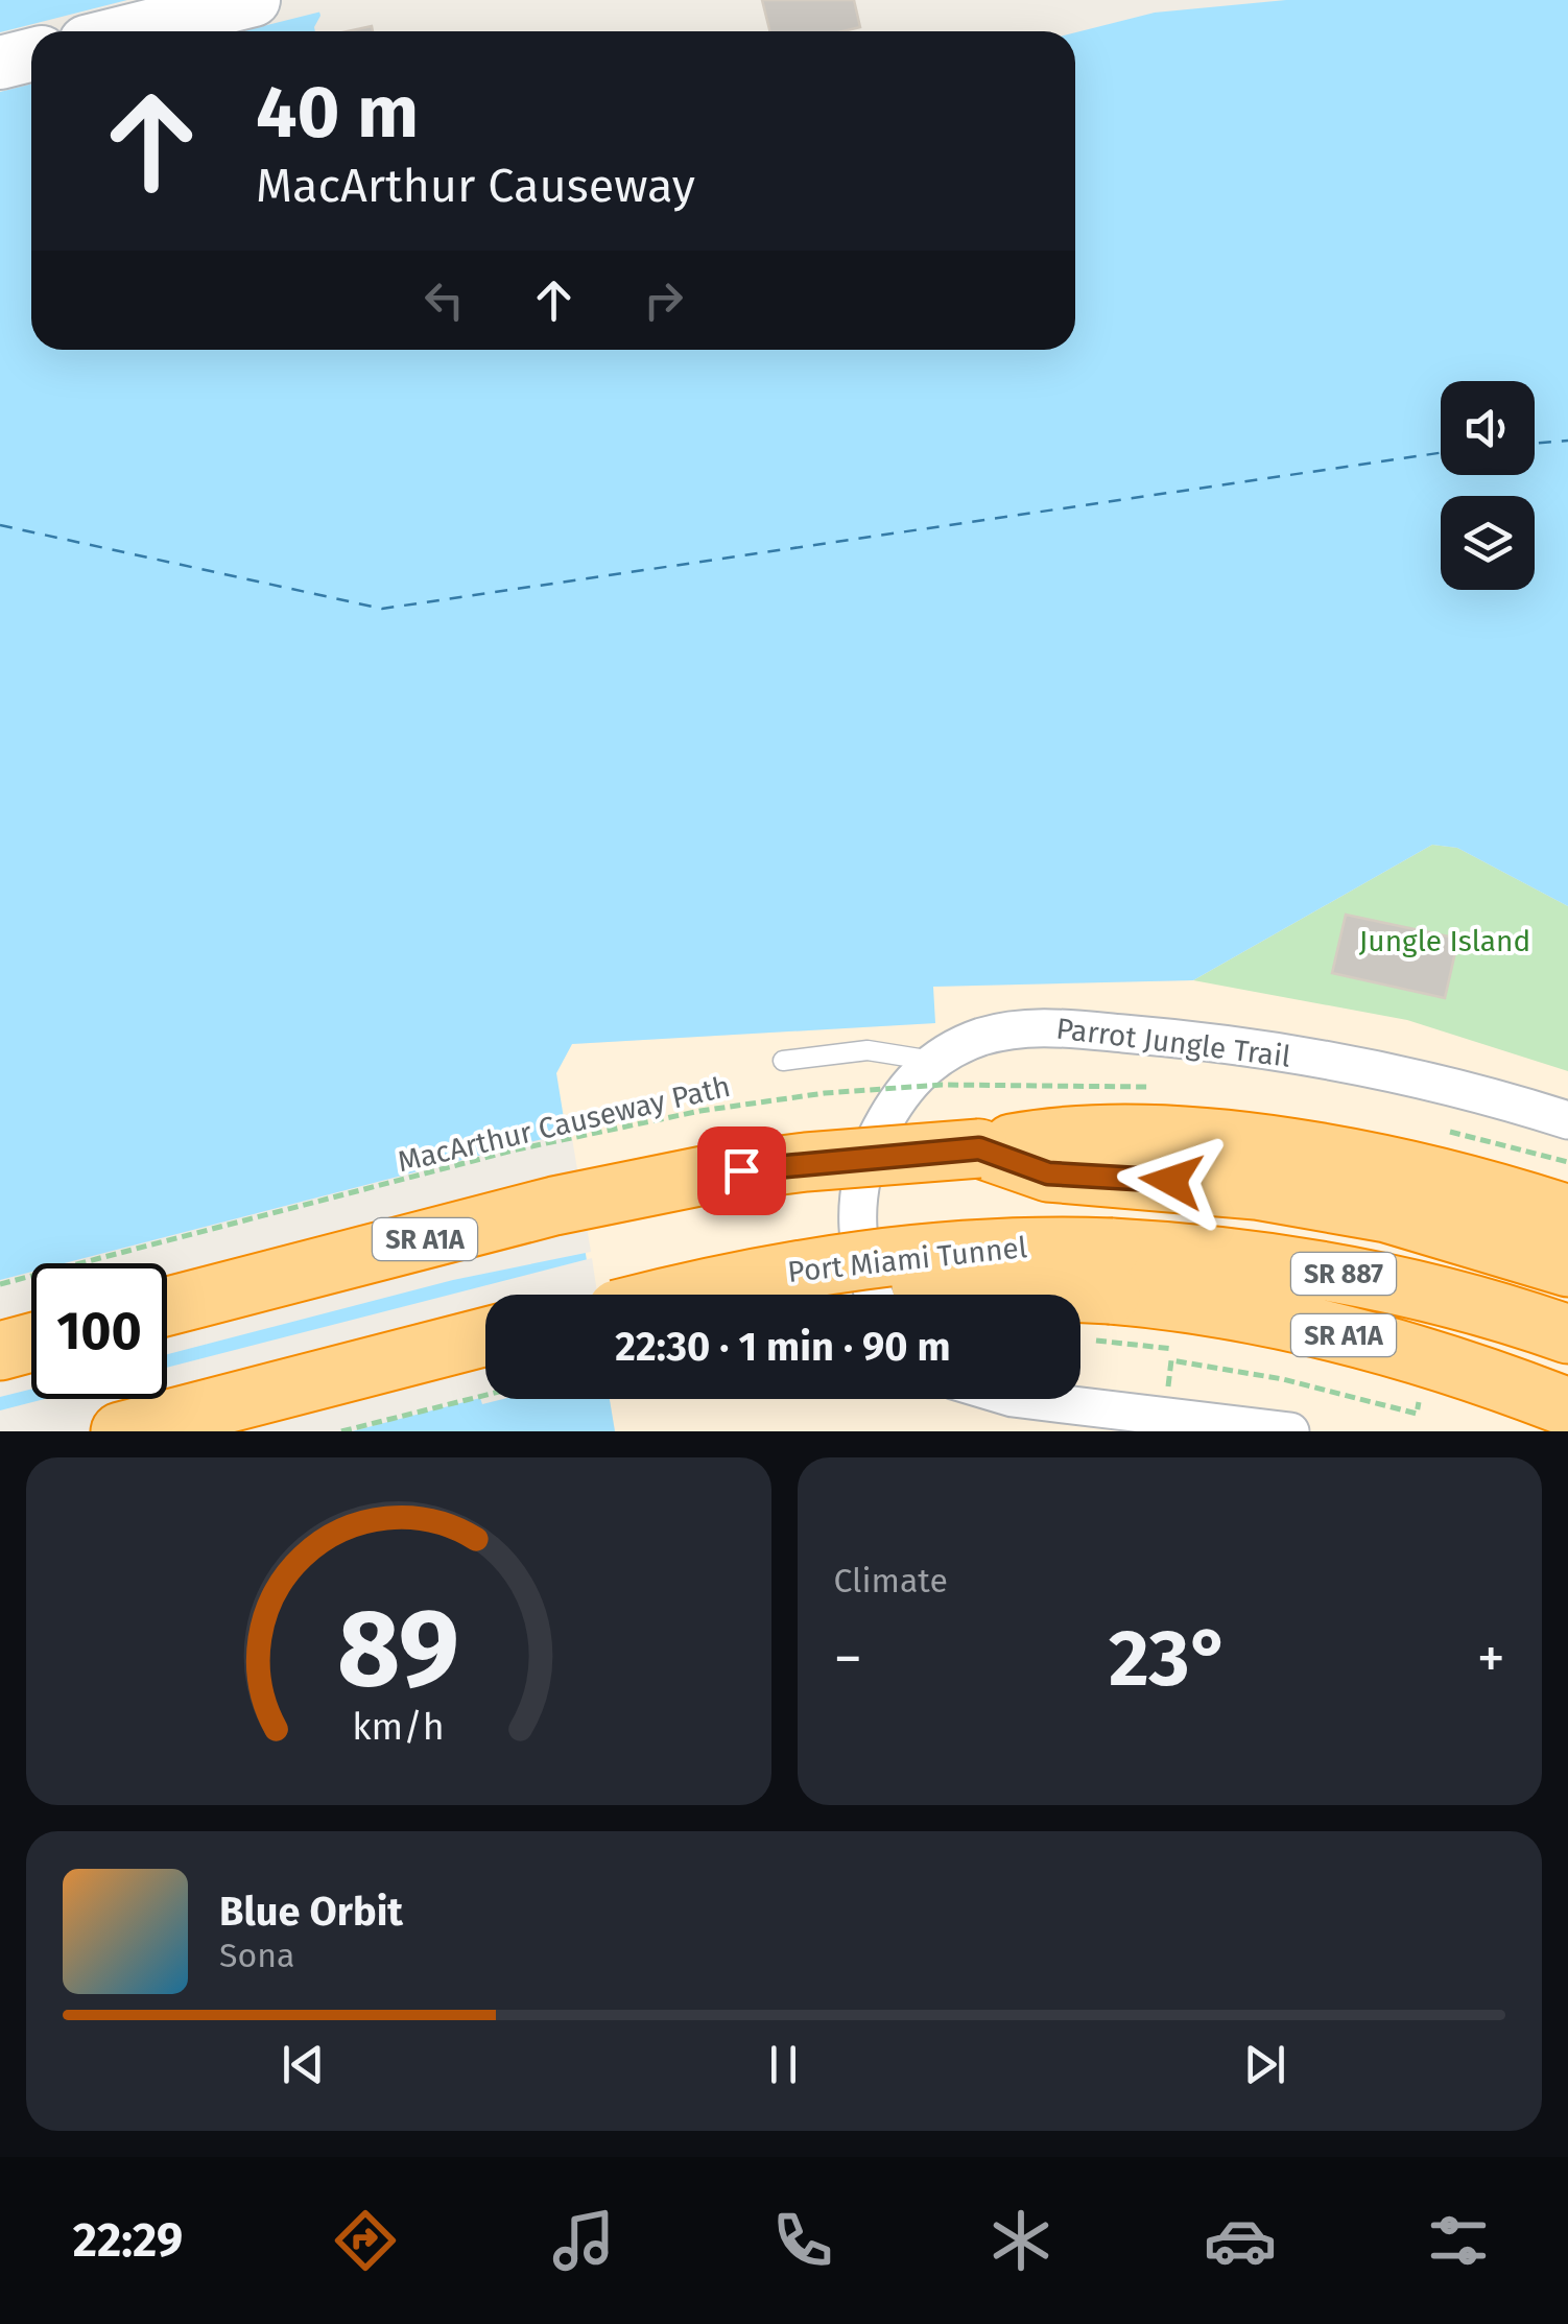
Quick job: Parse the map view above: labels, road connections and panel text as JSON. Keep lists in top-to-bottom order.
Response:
{
  "streets": {
    "highway": ["SR A1A", "SR 887"],
    "street": ["Parrot Jungle Trail"],
    "path": ["MacArthur Causeway Path"]
  },
  "crossings": [
    ["MacArthur Causeway Path", "SR A1A"],
    ["MacArthur Causeway Path", "SR 887"],
    ["SR A1A", "SR 887"]
  ],
  "parks": ["Jungle Island"],
  "page": {
    "turn": ["40 m", "MacArthur Causeway"],
    "limit": "100",
    "trip": "22:30 · 1 min · 90 m",
    "tile": "Climate",
    "heat": ["−", "23°", "+"],
    "song": ["Blue Orbit", "Sona"],
    "tabs": "22:29",
    "gauge": ["89", "km/h"]
  }
}
